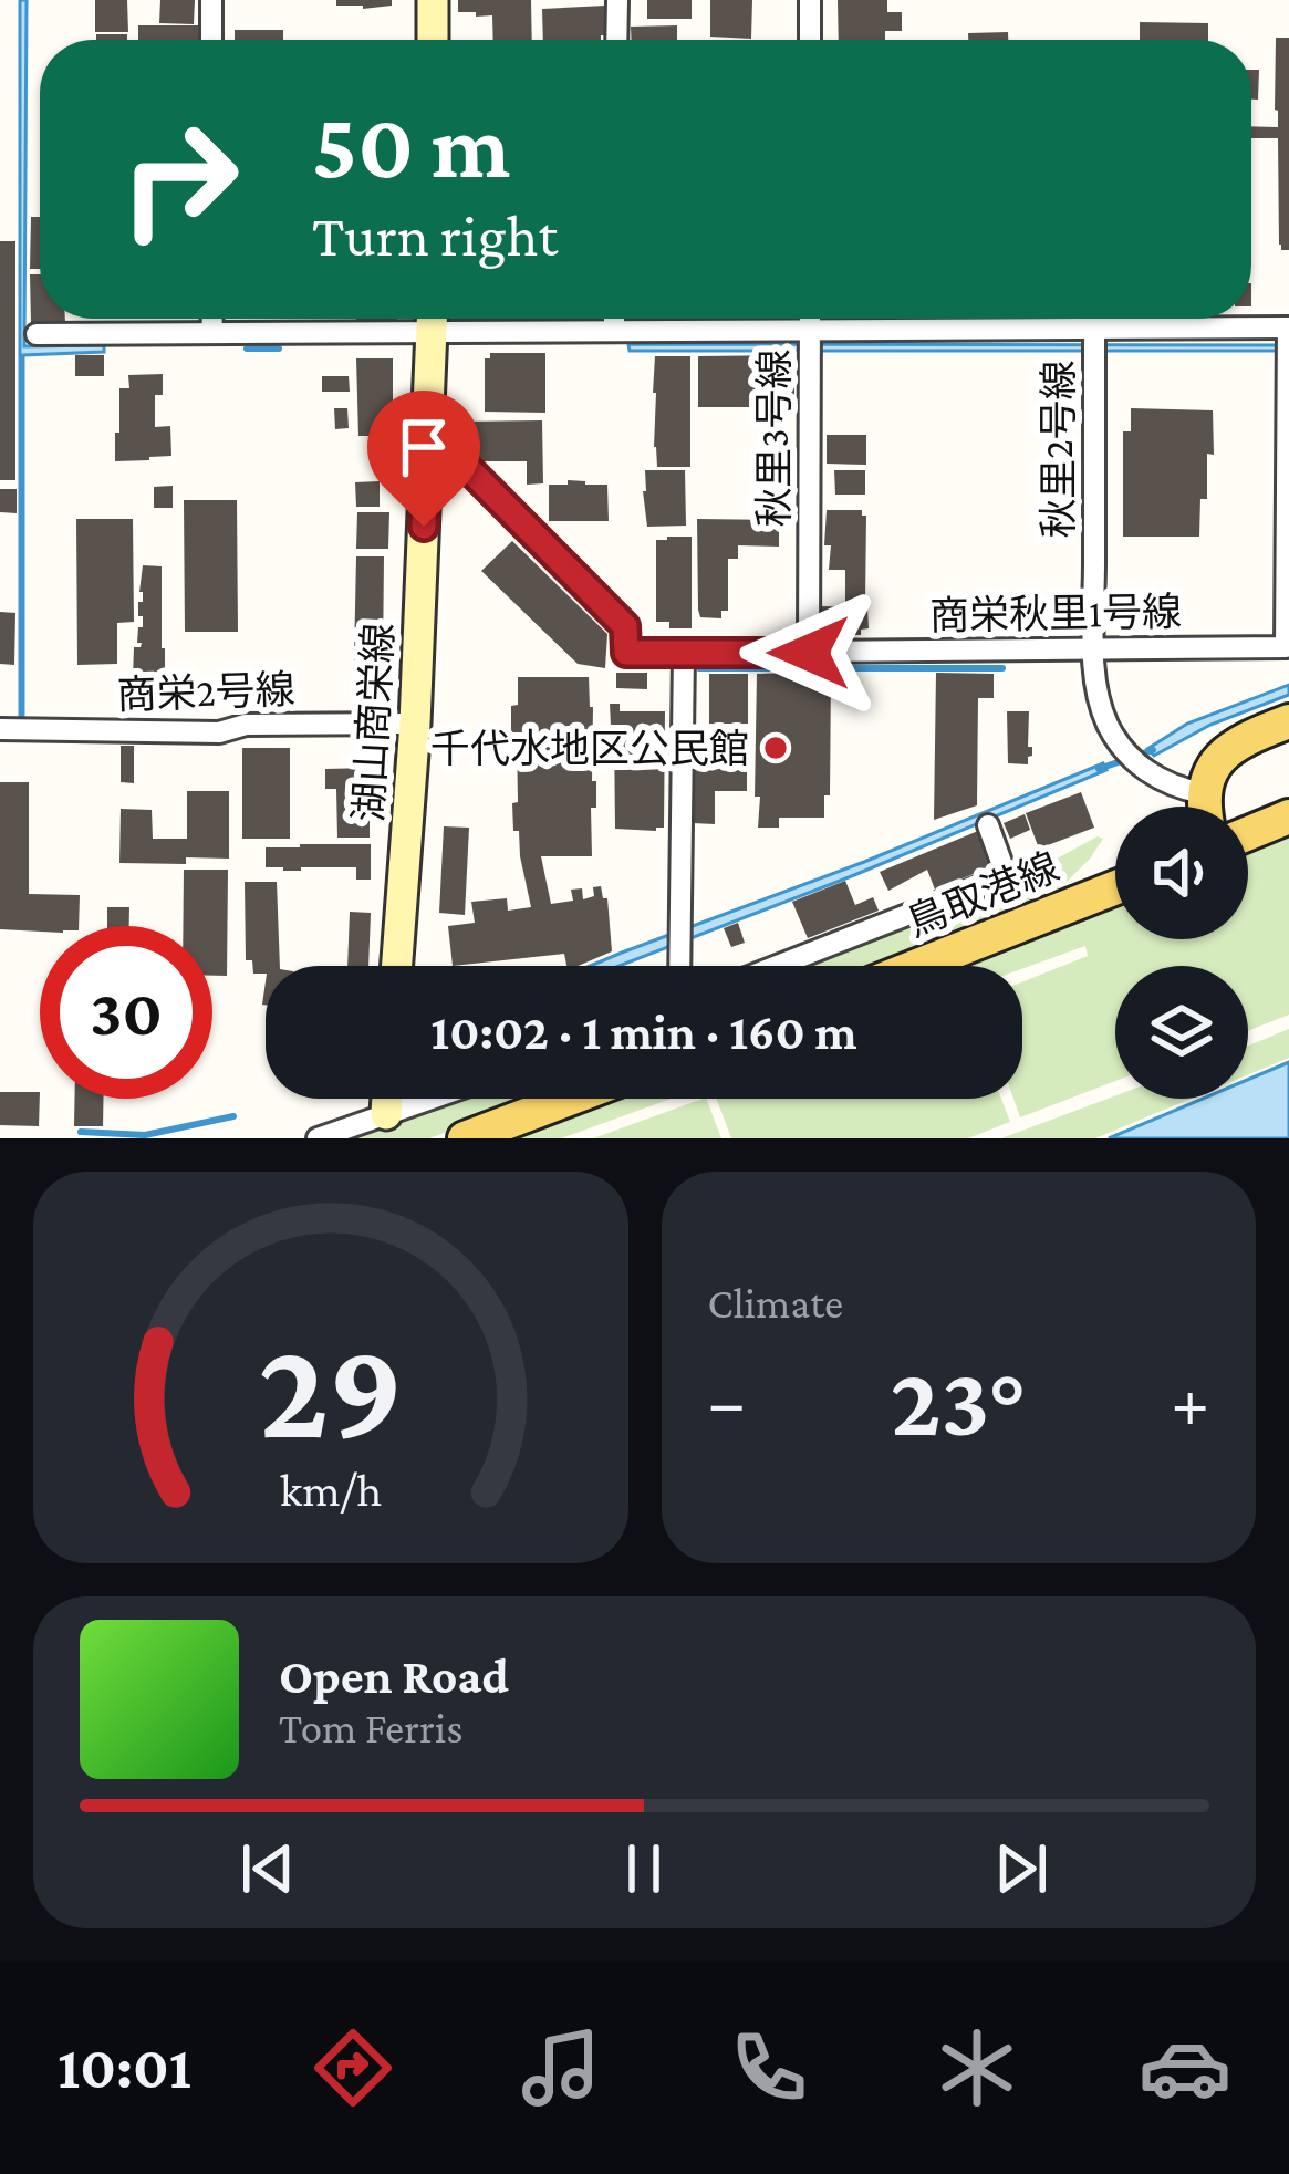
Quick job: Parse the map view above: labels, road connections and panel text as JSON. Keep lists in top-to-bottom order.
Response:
{
  "streets": {
    "main road": ["鳥取港線"],
    "street": [
      "秋里3号線",
      "秋里2号線",
      "商栄秋里1号線",
      "商栄2号線",
      "湖山商栄線"
    ]
  },
  "crossings": [
    ["秋里3号線", "商栄秋里1号線"],
    ["秋里2号線", "商栄秋里1号線"],
    ["商栄秋里1号線", "湖山商栄線"],
    ["商栄2号線", "湖山商栄線"]
  ],
  "places": ["千代水地区公民館"],
  "page": {
    "turn": ["50 m", "Turn right"],
    "limit": "30",
    "trip": "10:02 · 1 min · 160 m",
    "tile": "Climate",
    "heat": ["−", "23°", "+"],
    "song": ["Open Road", "Tom Ferris"],
    "tabs": "10:01",
    "gauge": ["29", "km/h"]
  }
}
